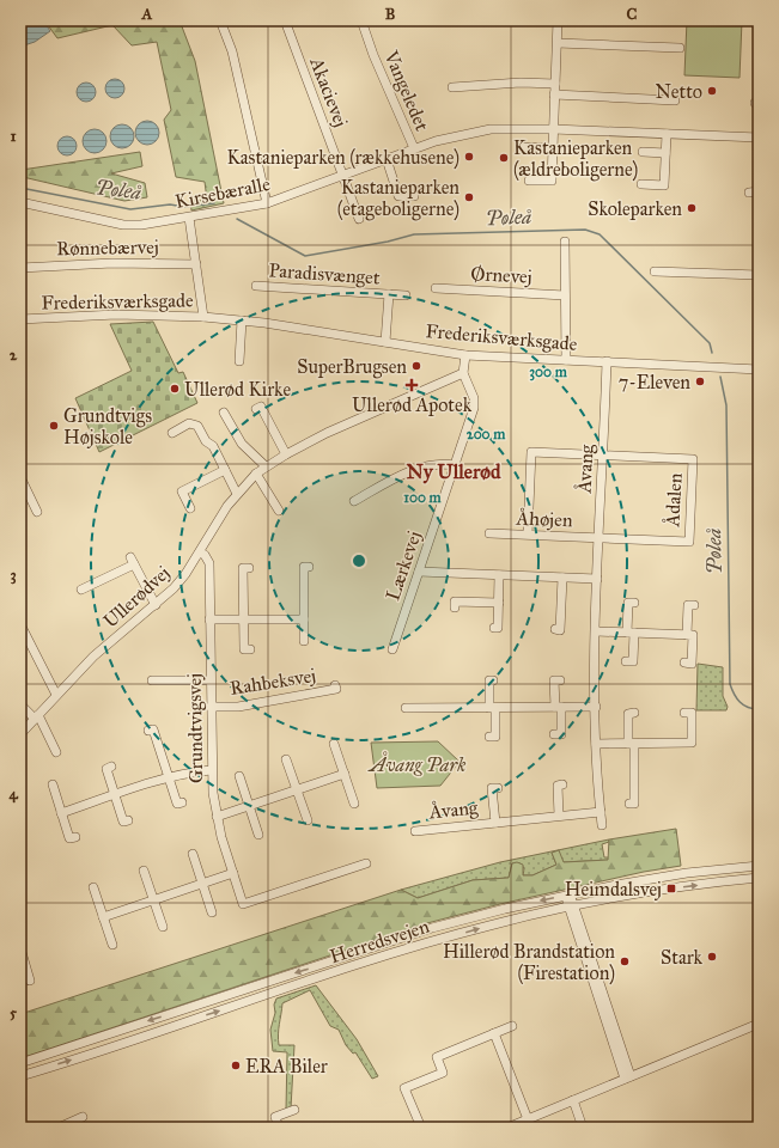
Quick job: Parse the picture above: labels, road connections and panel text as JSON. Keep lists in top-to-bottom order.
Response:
{
  "streets": {
    "street": [
      "Vangeledet",
      "Akacievej",
      "Kirsebæralle",
      "Rønnebærvej",
      "Paradisvænget",
      "Ørnevej",
      "Frederiksværksgade",
      "Åvang",
      "Ådalen",
      "Åhøjen",
      "Lærkevej",
      "Ullerødvej",
      "Rahbeksvej",
      "Grundtvigsvej",
      "Herredsvejen"
    ]
  },
  "crossings": [
    ["Vangeledet", "Kirsebæralle"],
    ["Akacievej", "Kirsebæralle"],
    ["Paradisvænget", "Frederiksværksgade"],
    ["Frederiksværksgade", "Åvang"],
    ["Åvang", "Ådalen"],
    ["Åvang", "Åhøjen"],
    ["Ådalen", "Åhøjen"],
    ["Lærkevej", "Ullerødvej"],
    ["Ullerødvej", "Grundtvigsvej"],
    ["Rahbeksvej", "Grundtvigsvej"]
  ],
  "districts": ["Ny Ullerød"],
  "water": ["Pøleå"],
  "parks": ["Åvang Park"],
  "places": {
    "other": [
      "Netto",
      "Kastanieparken (rækkehusene)",
      "Kastanieparken (ældreboligerne)",
      "Kastanieparken (etageboligerne)",
      "Skoleparken",
      "SuperBrugsen",
      "7-Eleven",
      "Ullerød Kirke",
      "Grundtvigs Højskole",
      "Stark",
      "Hillerød Brandstation (Firestation)",
      "ERA Biler"
    ],
    "health": ["Ullerød Apotek"],
    "transit": ["Heimdalsvej"]
  },
  "grid": {
    "columns": ["A", "B", "C"],
    "rows": [
      "1",
      "2",
      "3",
      "4",
      "5"
    ]
  },
  "rings": ["300 m", "200 m", "100 m"]
}
